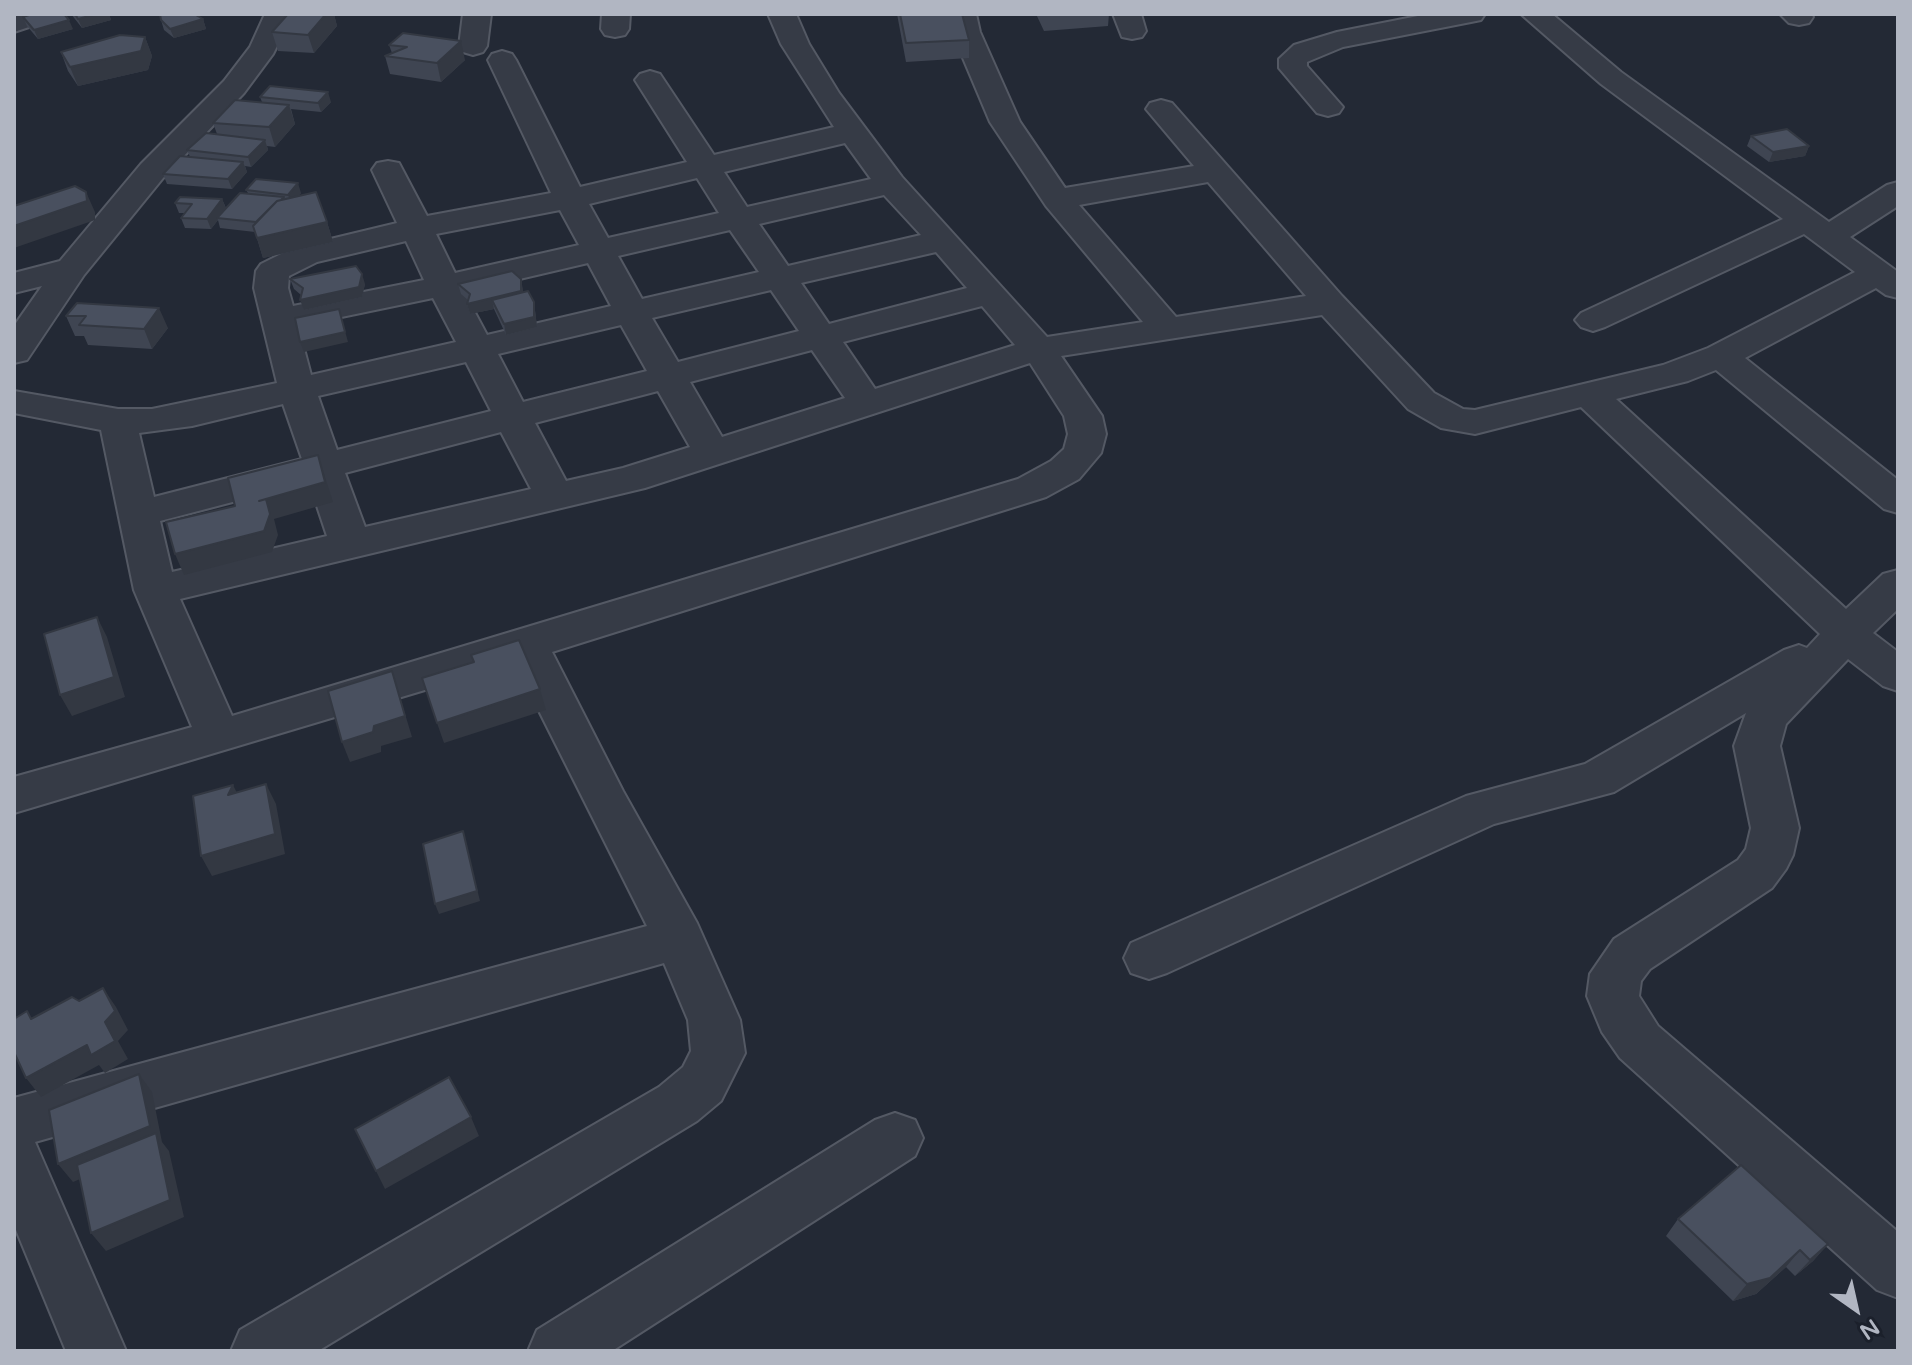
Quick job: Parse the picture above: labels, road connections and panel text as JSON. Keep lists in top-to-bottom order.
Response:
{
  "north": "bottom right"
}
